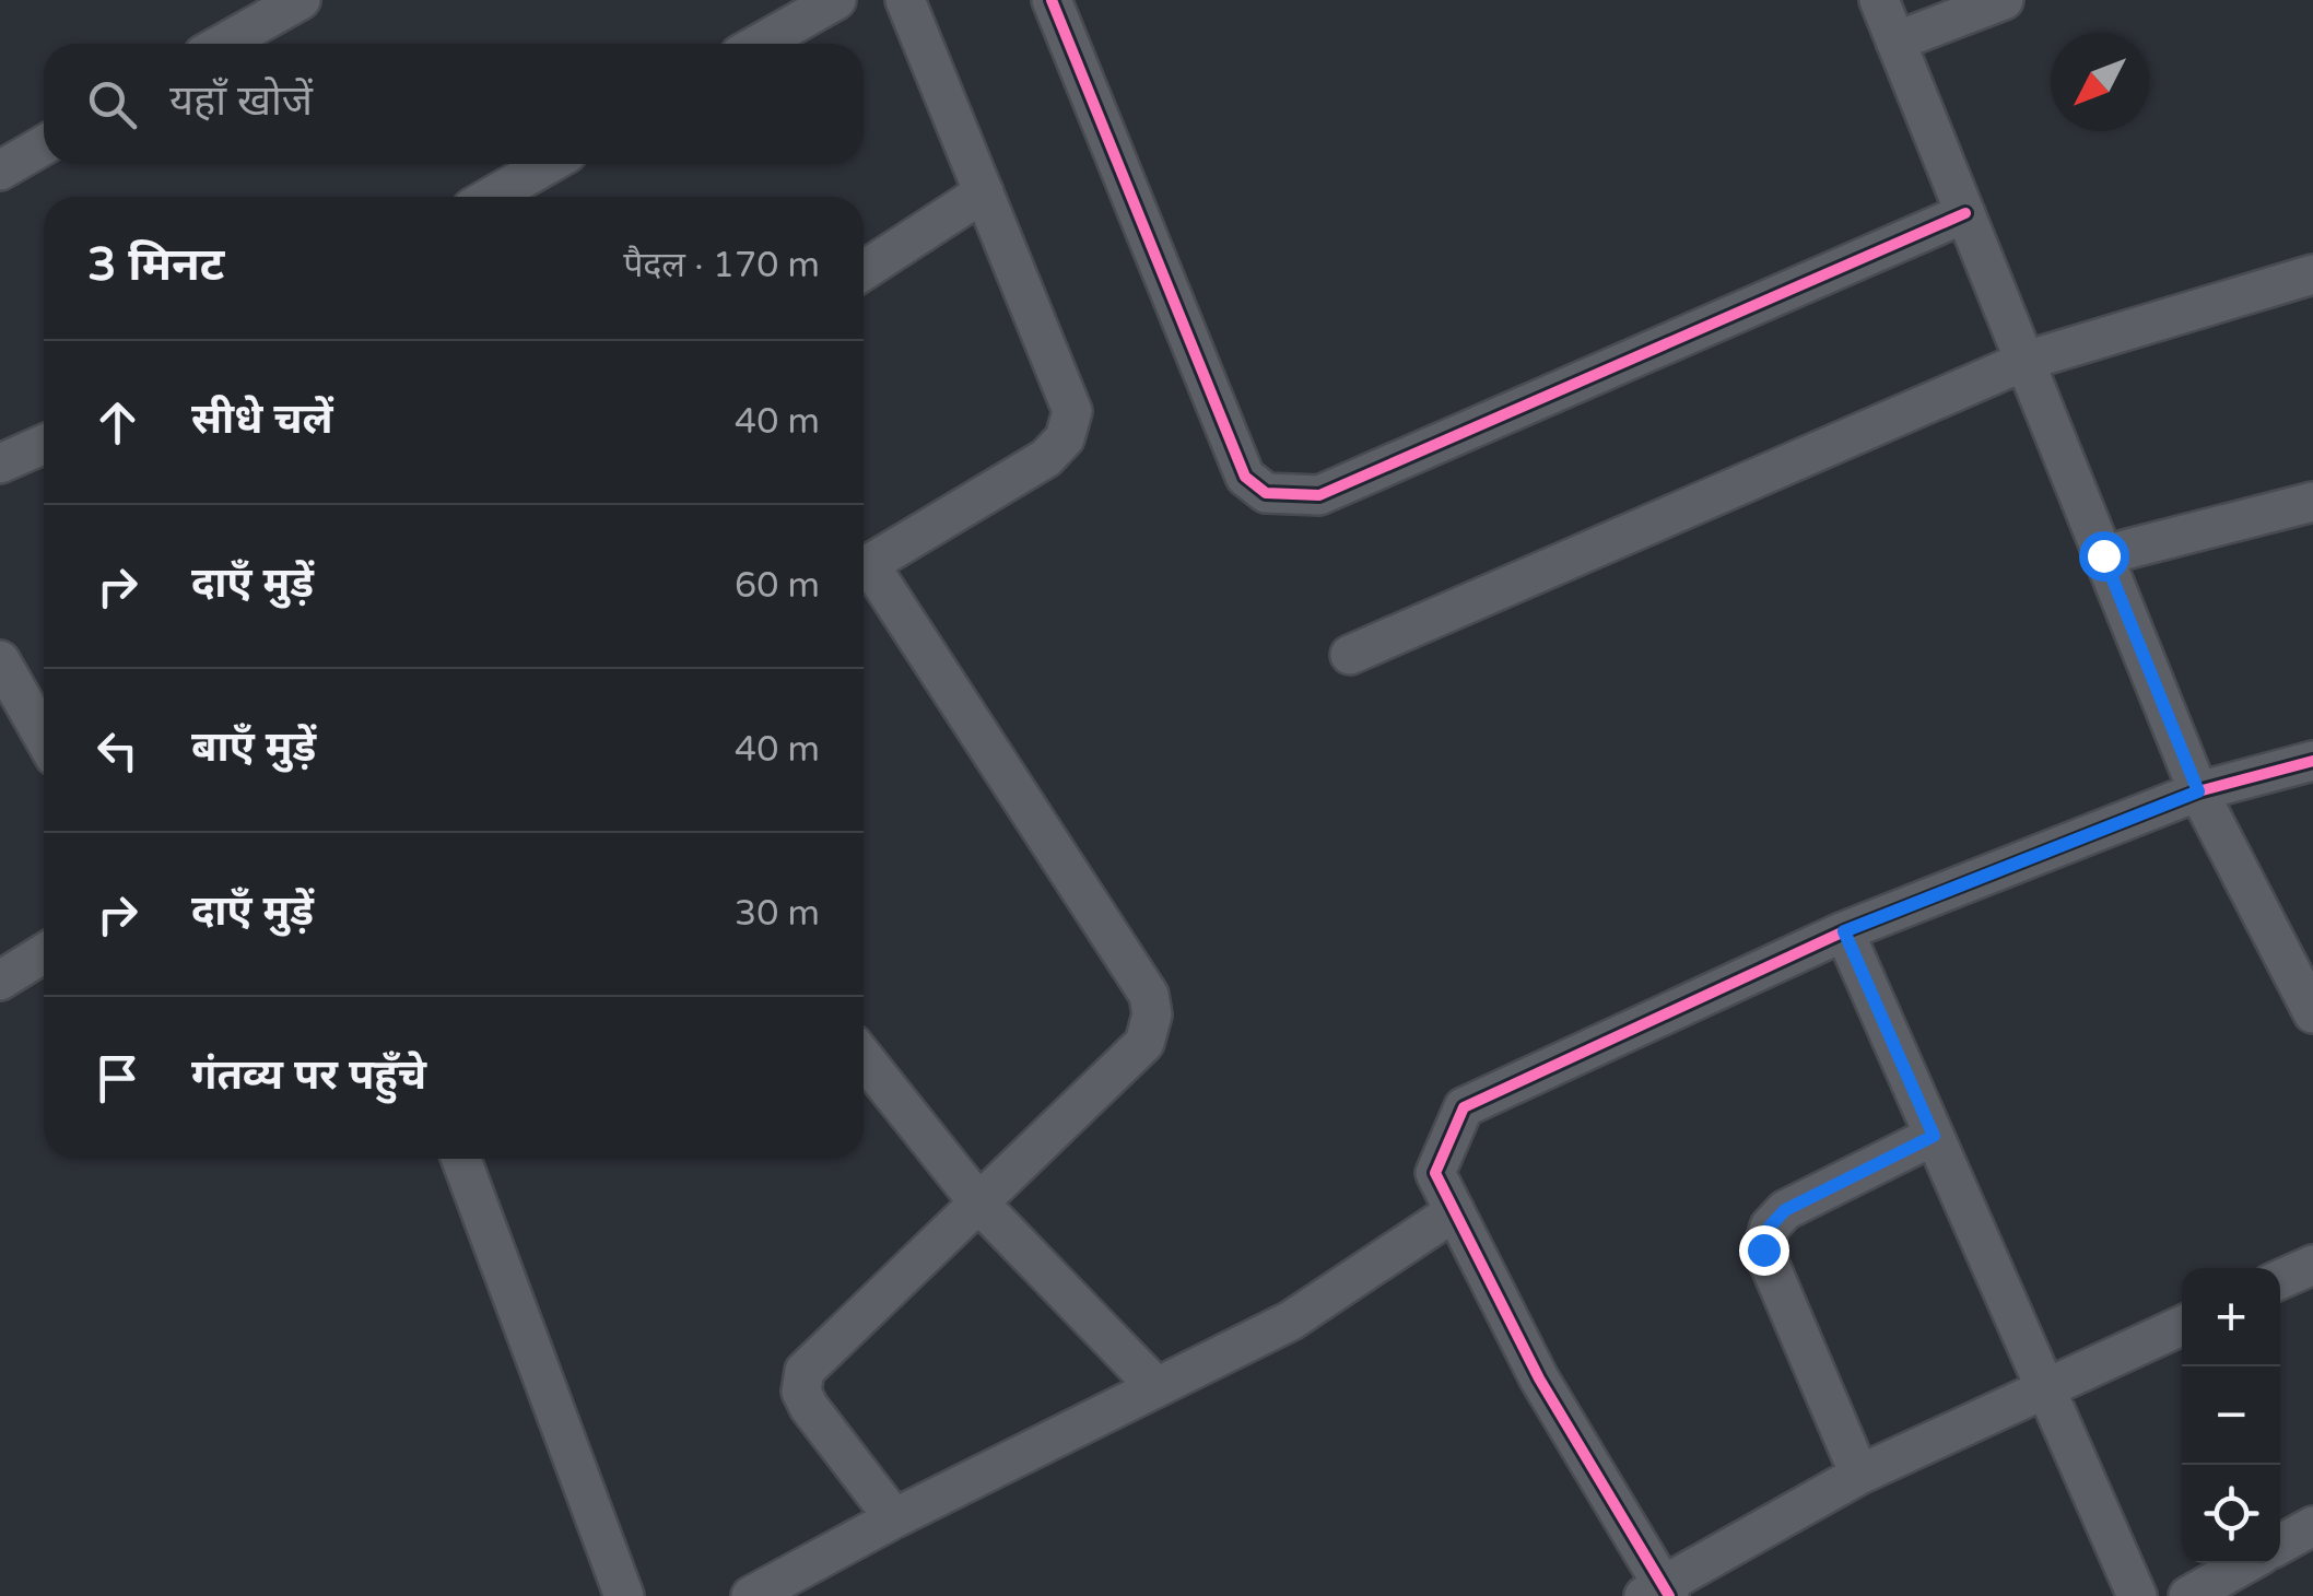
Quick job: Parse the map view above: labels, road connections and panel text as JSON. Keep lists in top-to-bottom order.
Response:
{
  "north": "bottom left",
  "page": {
    "search": "यहाँ खोजें",
    "heading": ["3 मिनट", "पैदल · 170 m"],
    "list": [
      ["सीधे चलें", "40 m"],
      ["दाएँ मुड़ें", "60 m"],
      ["बाएँ मुड़ें", "40 m"],
      ["दाएँ मुड़ें", "30 m"],
      "गंतव्य पर पहुँचे"
    ],
    "map_buttons": ["+", "−"]
  }
}
